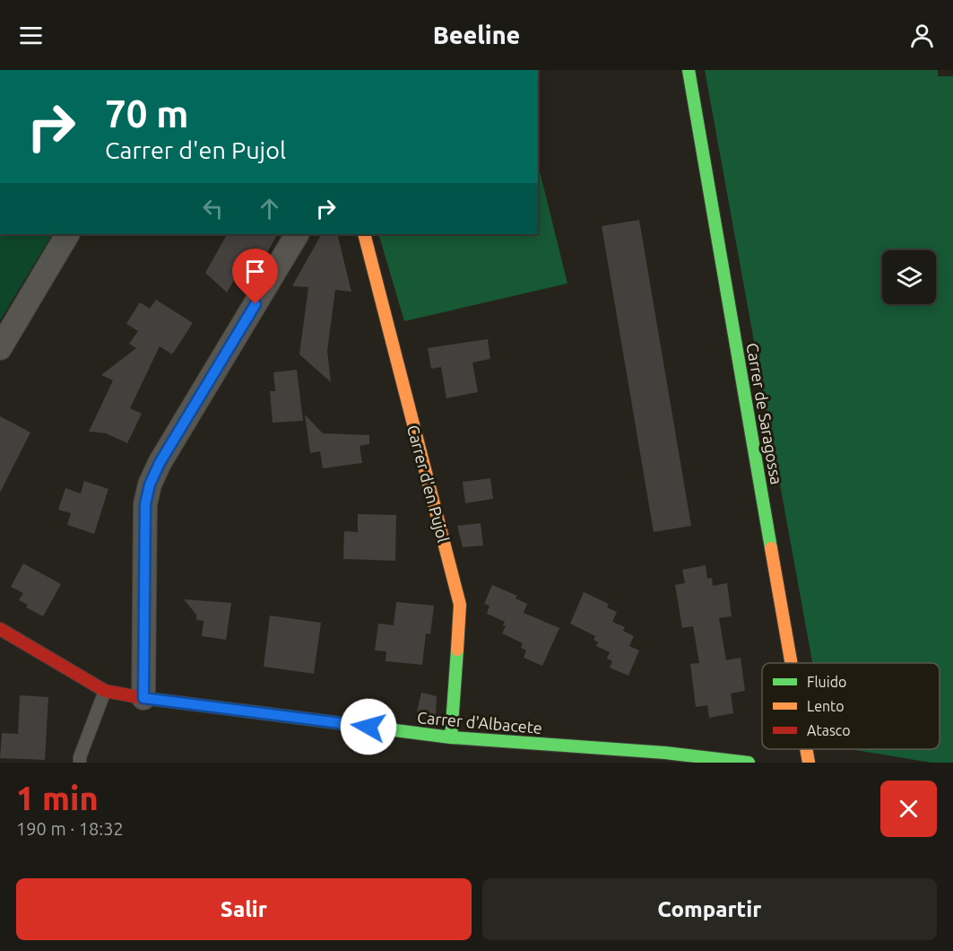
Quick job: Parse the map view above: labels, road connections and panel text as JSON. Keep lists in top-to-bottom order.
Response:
{
  "streets": {
    "street": ["Carrer de Saragossa", "Carrer d'en Pujol", "Carrer d'Albacete"]
  },
  "crossings": [
    ["Carrer d'en Pujol", "Carrer d'Albacete"]
  ],
  "legend": ["Fluido", "Lento", "Atasco"],
  "page": {
    "header": "Beeline",
    "turn": ["70 m", "Carrer d'en Pujol"],
    "heading": ["1 min", "190 m · 18:32"],
    "buttons": ["Salir", "Compartir"]
  }
}
